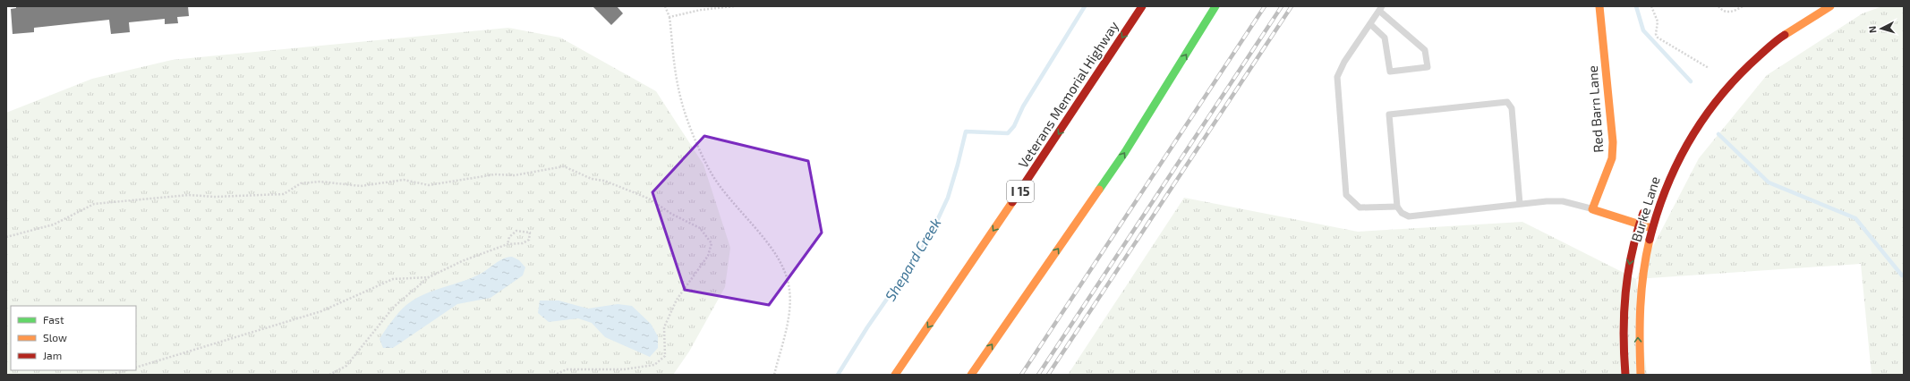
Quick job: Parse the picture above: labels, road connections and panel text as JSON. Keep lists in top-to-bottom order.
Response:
{
  "streets": {
    "main road": [
      "Veterans Memorial Highway",
      "Red Barn Lane",
      "I 15",
      "Burke Lane"
    ]
  },
  "water": ["Shepard Creek"],
  "legend": ["Fast", "Slow", "Jam"],
  "north": "left"
}
